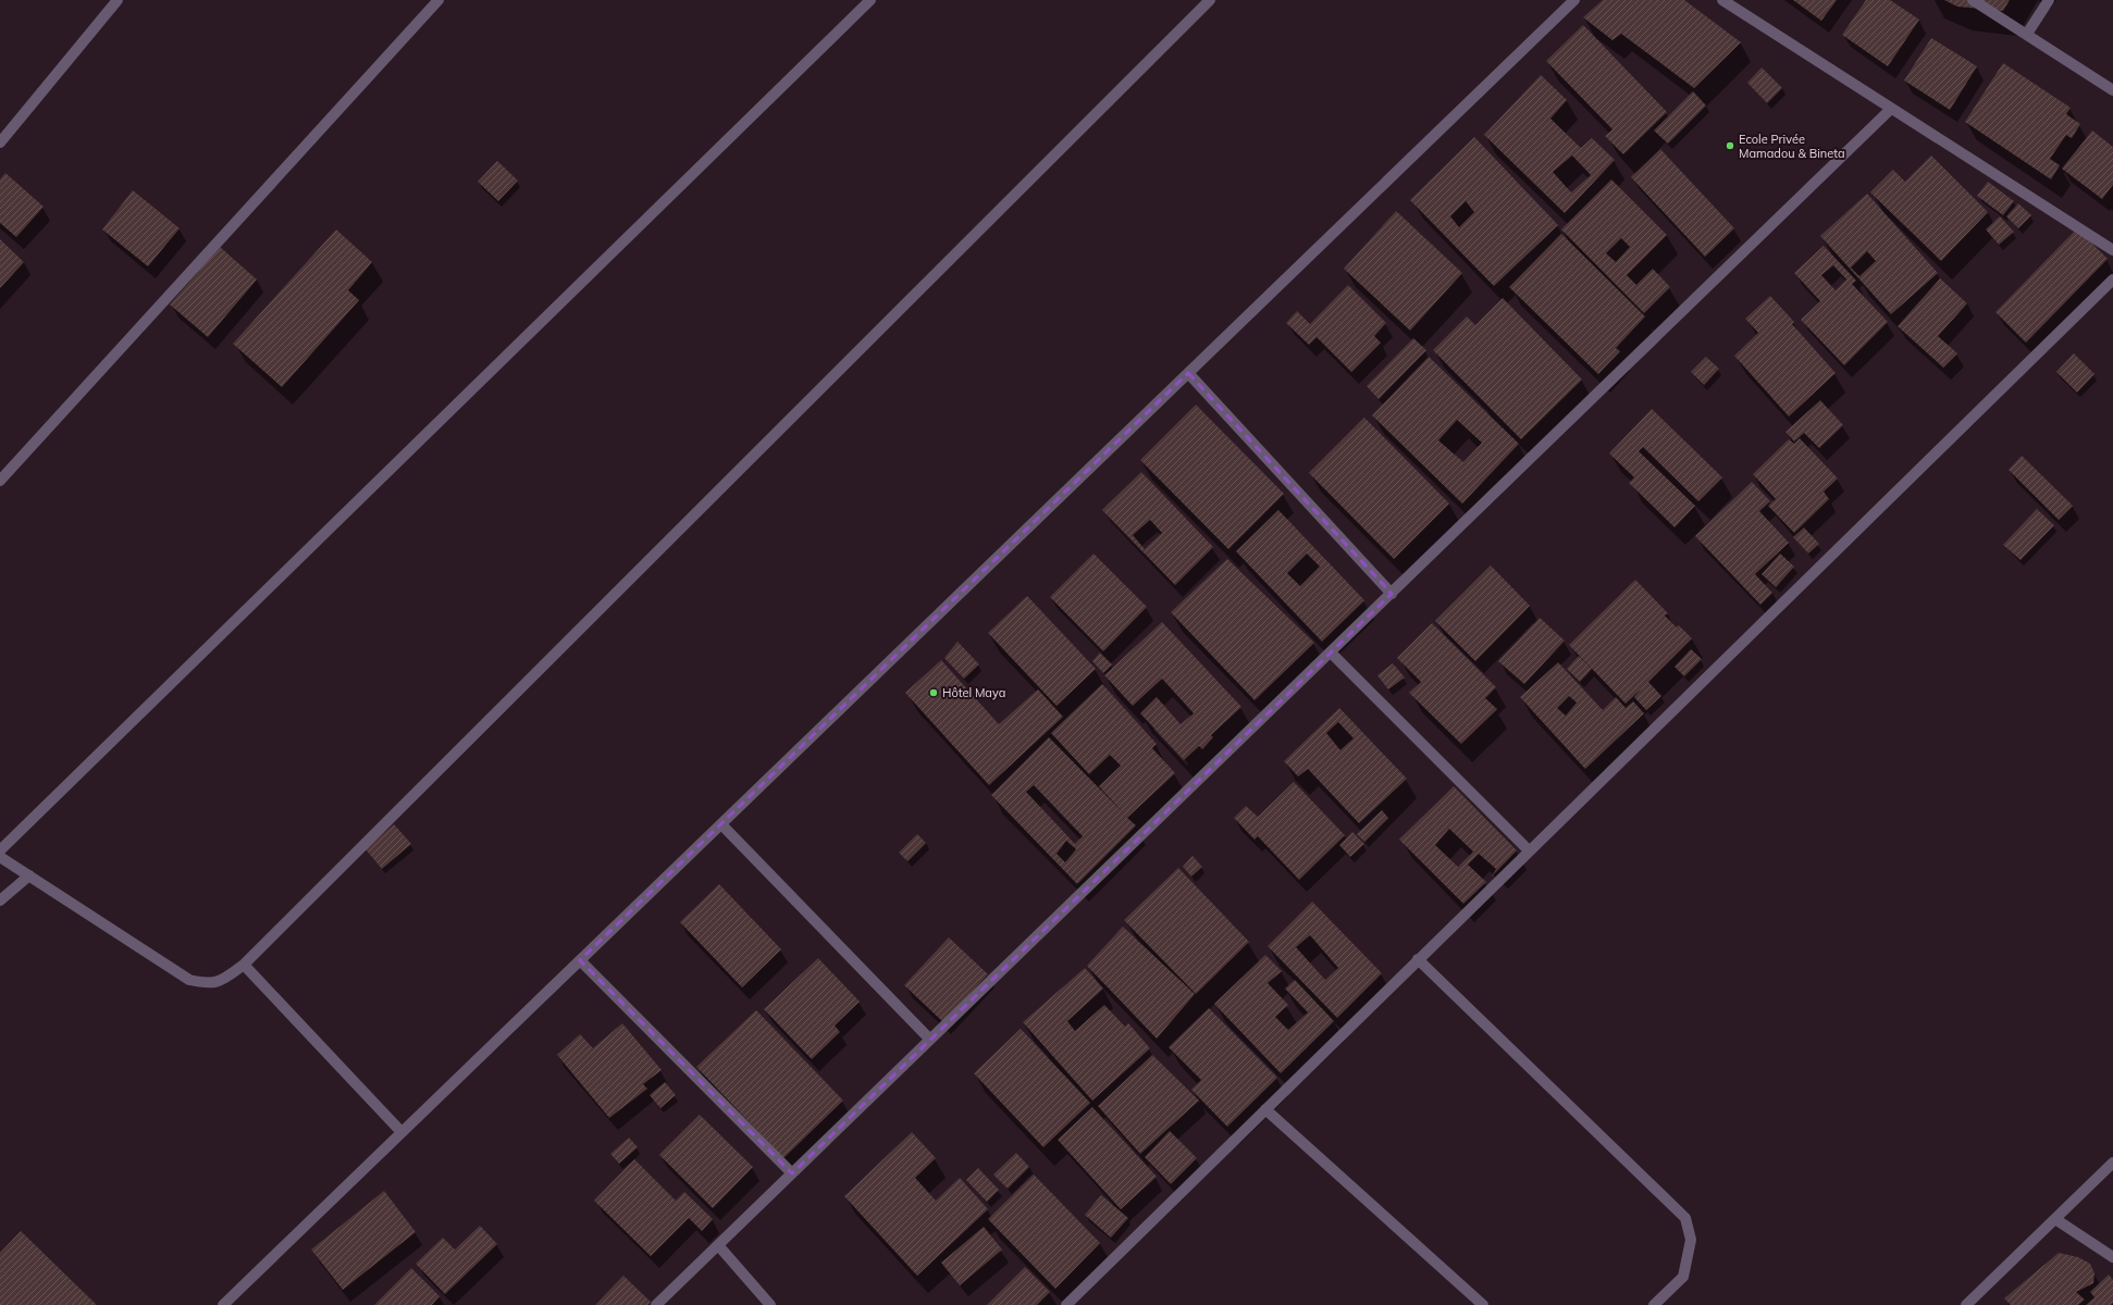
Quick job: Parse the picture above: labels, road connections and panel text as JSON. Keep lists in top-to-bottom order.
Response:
{
  "places": ["Ecole Privée Mamadou & Bineta", "Hôtel Maya"]
}
